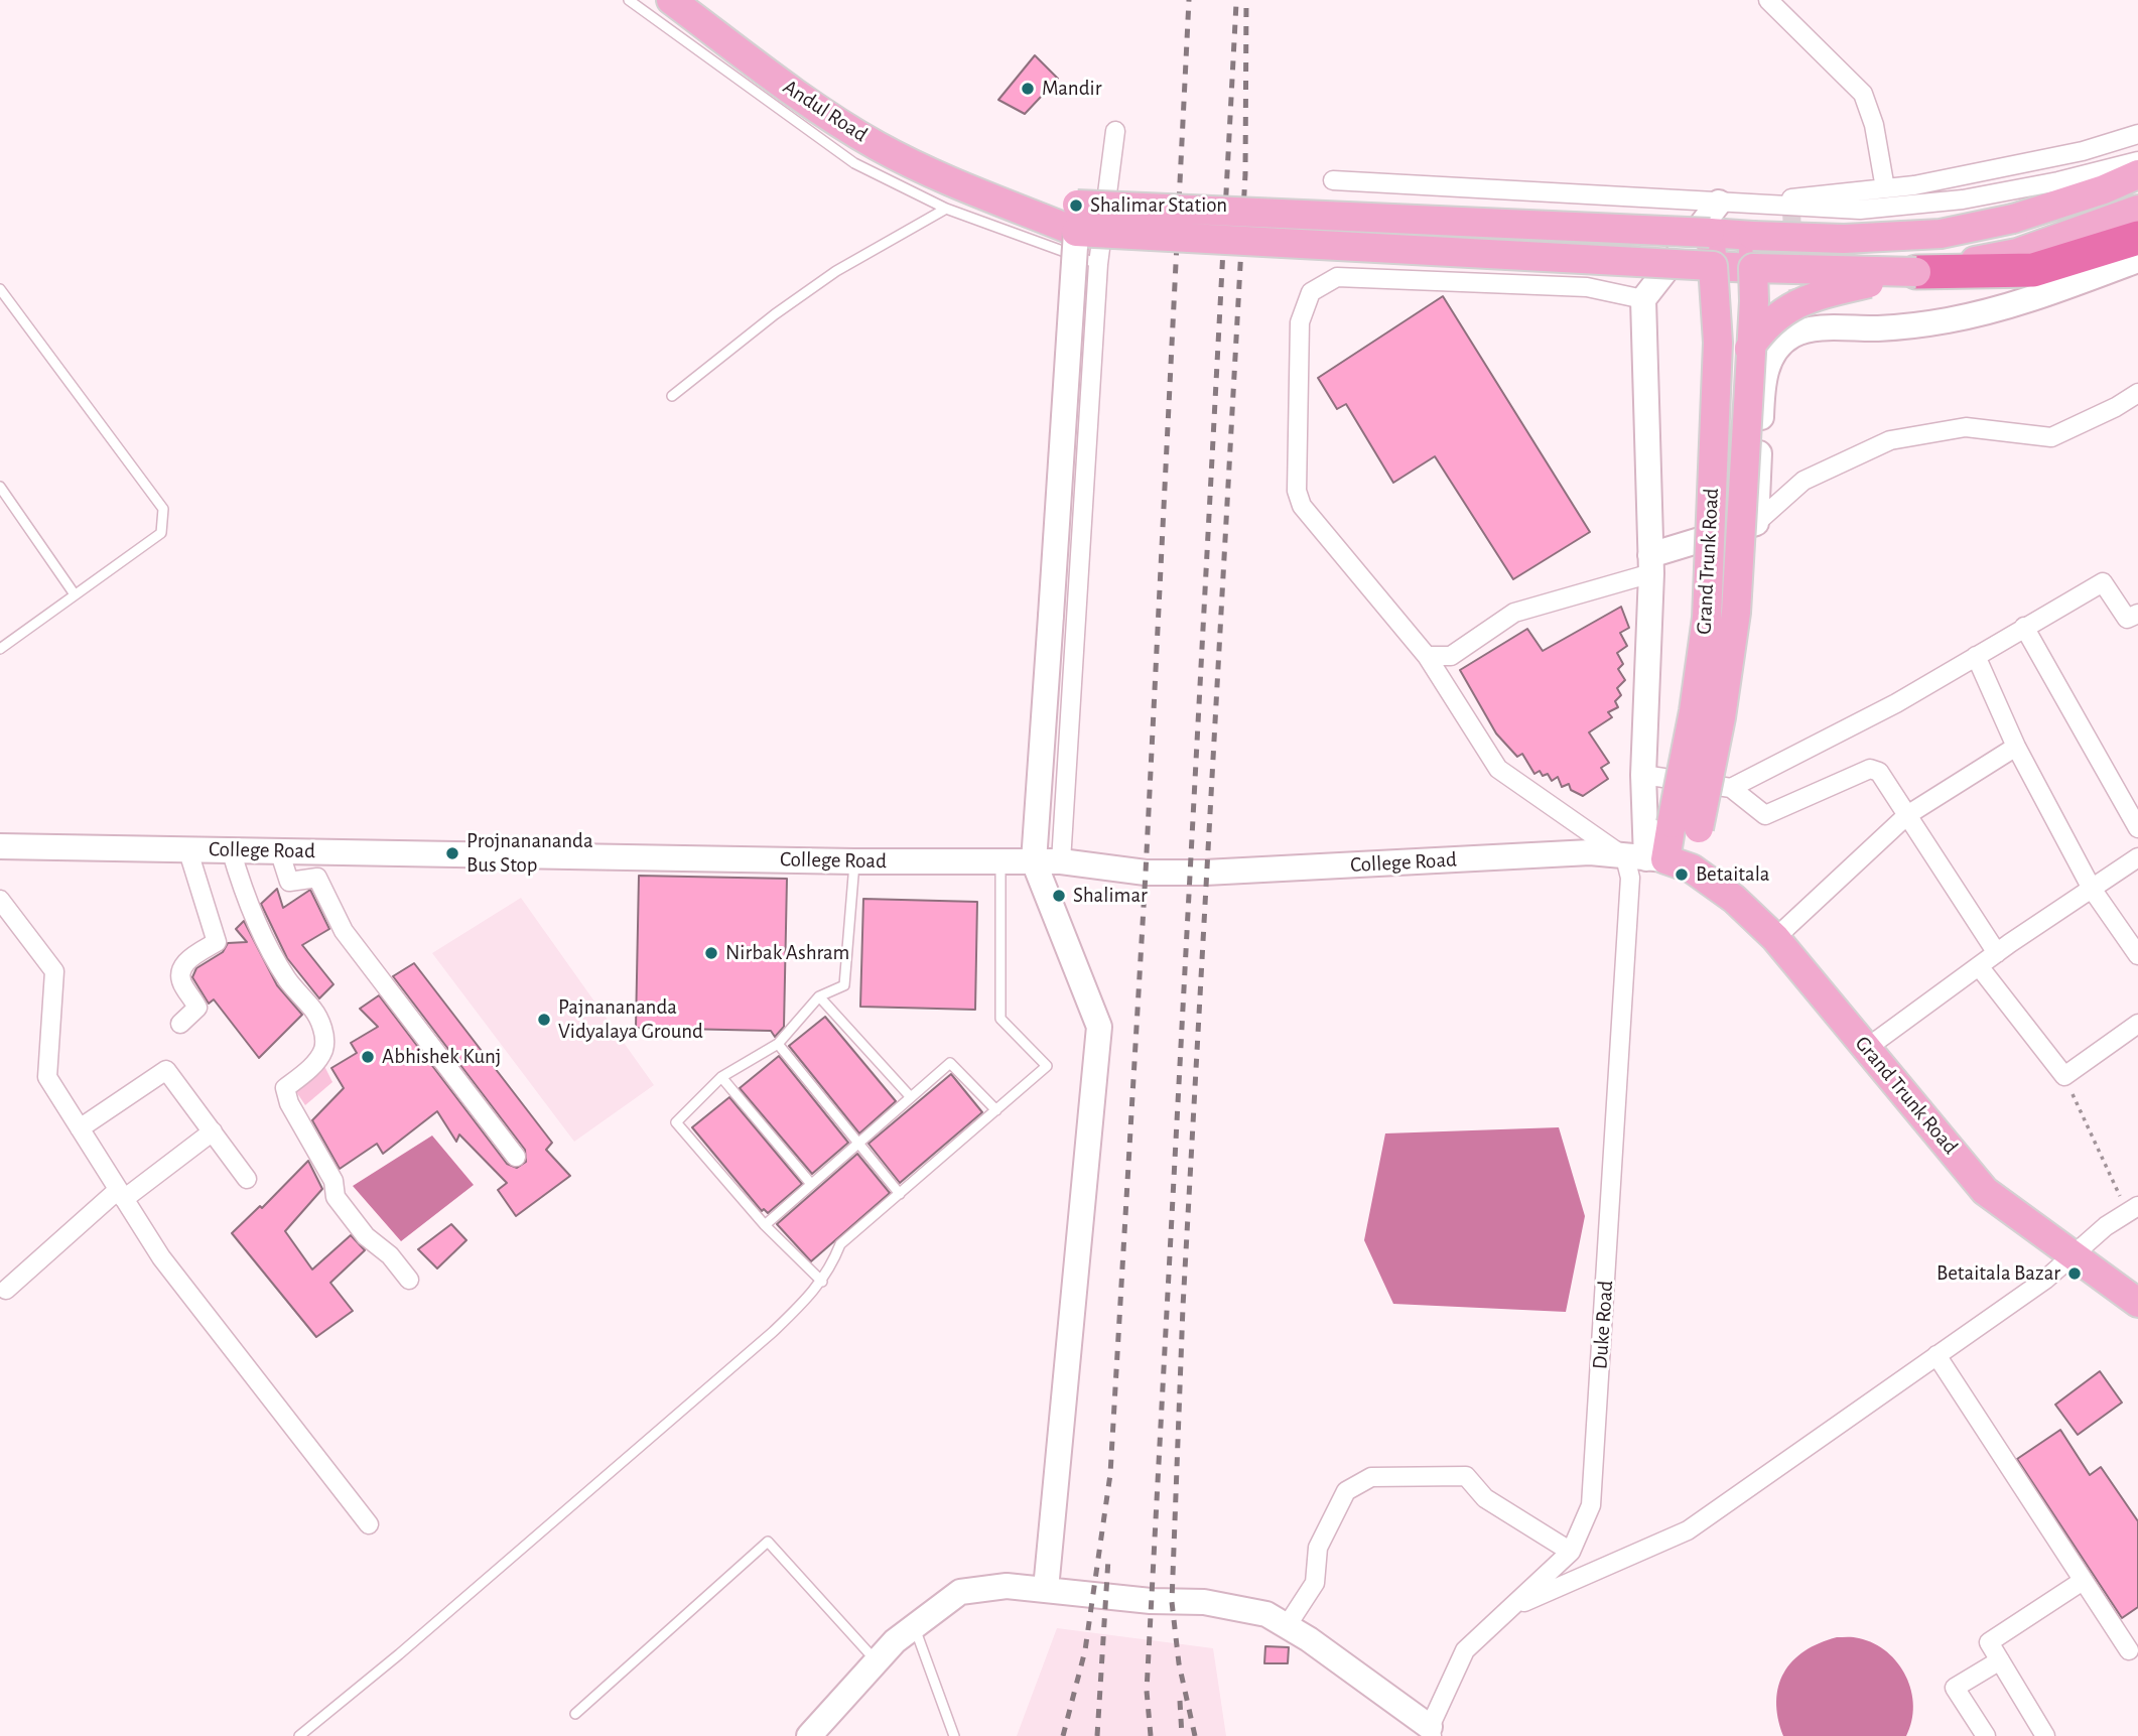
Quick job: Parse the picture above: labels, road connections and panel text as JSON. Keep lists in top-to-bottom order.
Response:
{
  "streets": {
    "main road": ["Andul Road", "Grand Trunk Road"],
    "street": ["College Road", "Duke Road"]
  },
  "crossings": [
    ["Grand Trunk Road", "College Road"],
    ["Grand Trunk Road", "Duke Road"],
    ["College Road", "Duke Road"]
  ],
  "places": [
    "Mandir",
    "Shalimar Station",
    "Projnanananda Bus Stop",
    "Betaitala",
    "Shalimar",
    "Nirbak Ashram",
    "Pajnanananda Vidyalaya Ground",
    "Abhishek Kunj",
    "Betaitala Bazar"
  ]
}
